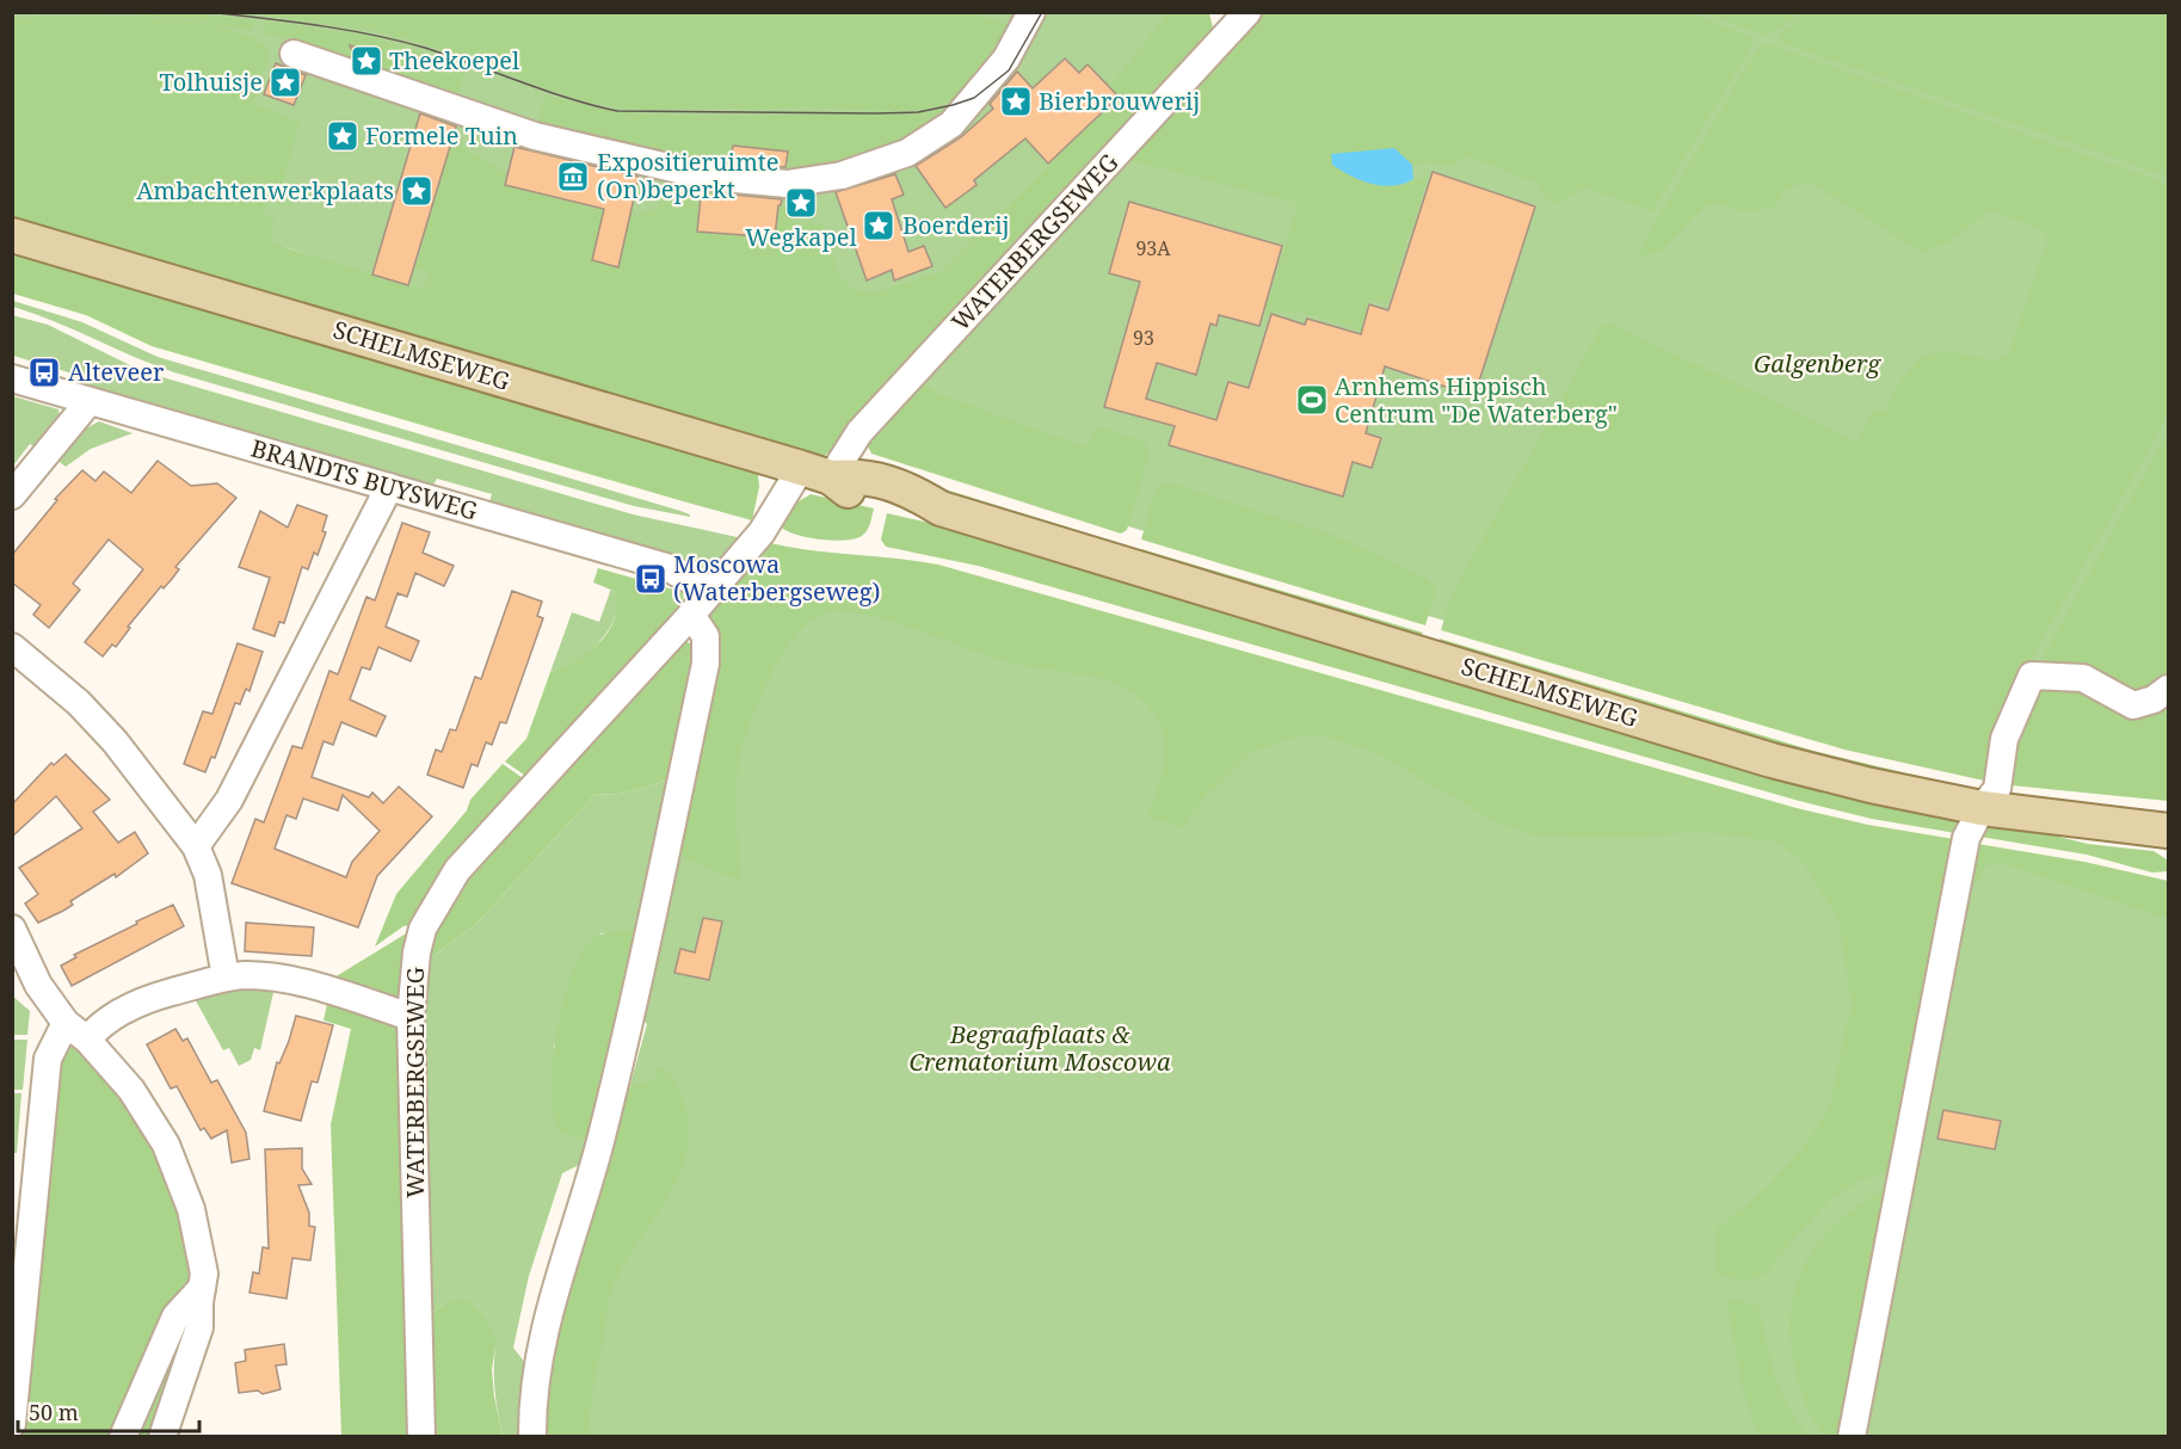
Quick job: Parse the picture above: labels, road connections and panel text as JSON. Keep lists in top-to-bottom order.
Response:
{
  "streets": {
    "main road": ["SCHELMSEWEG"],
    "street": ["WATERBERGSEWEG", "BRANDTS BUYSWEG"]
  },
  "crossings": [
    ["WATERBERGSEWEG", "SCHELMSEWEG"],
    ["WATERBERGSEWEG", "BRANDTS BUYSWEG"]
  ],
  "parks": ["Galgenberg", "Begraafplaats & Crematorium Moscowa"],
  "places": {
    "place": [
      "Theekoepel",
      "Tolhuisje",
      "Bierbrouwerij",
      "Formele Tuin",
      "Ambachtenwerkplaats",
      "Wegkapel",
      "Boerderij"
    ],
    "museum": ["Expositieruimte (On)beperkt"],
    "bus stop": ["Alteveer", "Moscowa (Waterbergseweg)"],
    "sports": ["Arnhems Hippisch Centrum \"De Waterberg\""]
  },
  "house_numbers": ["93A", "93"],
  "scale_bar": "50 m"
}
